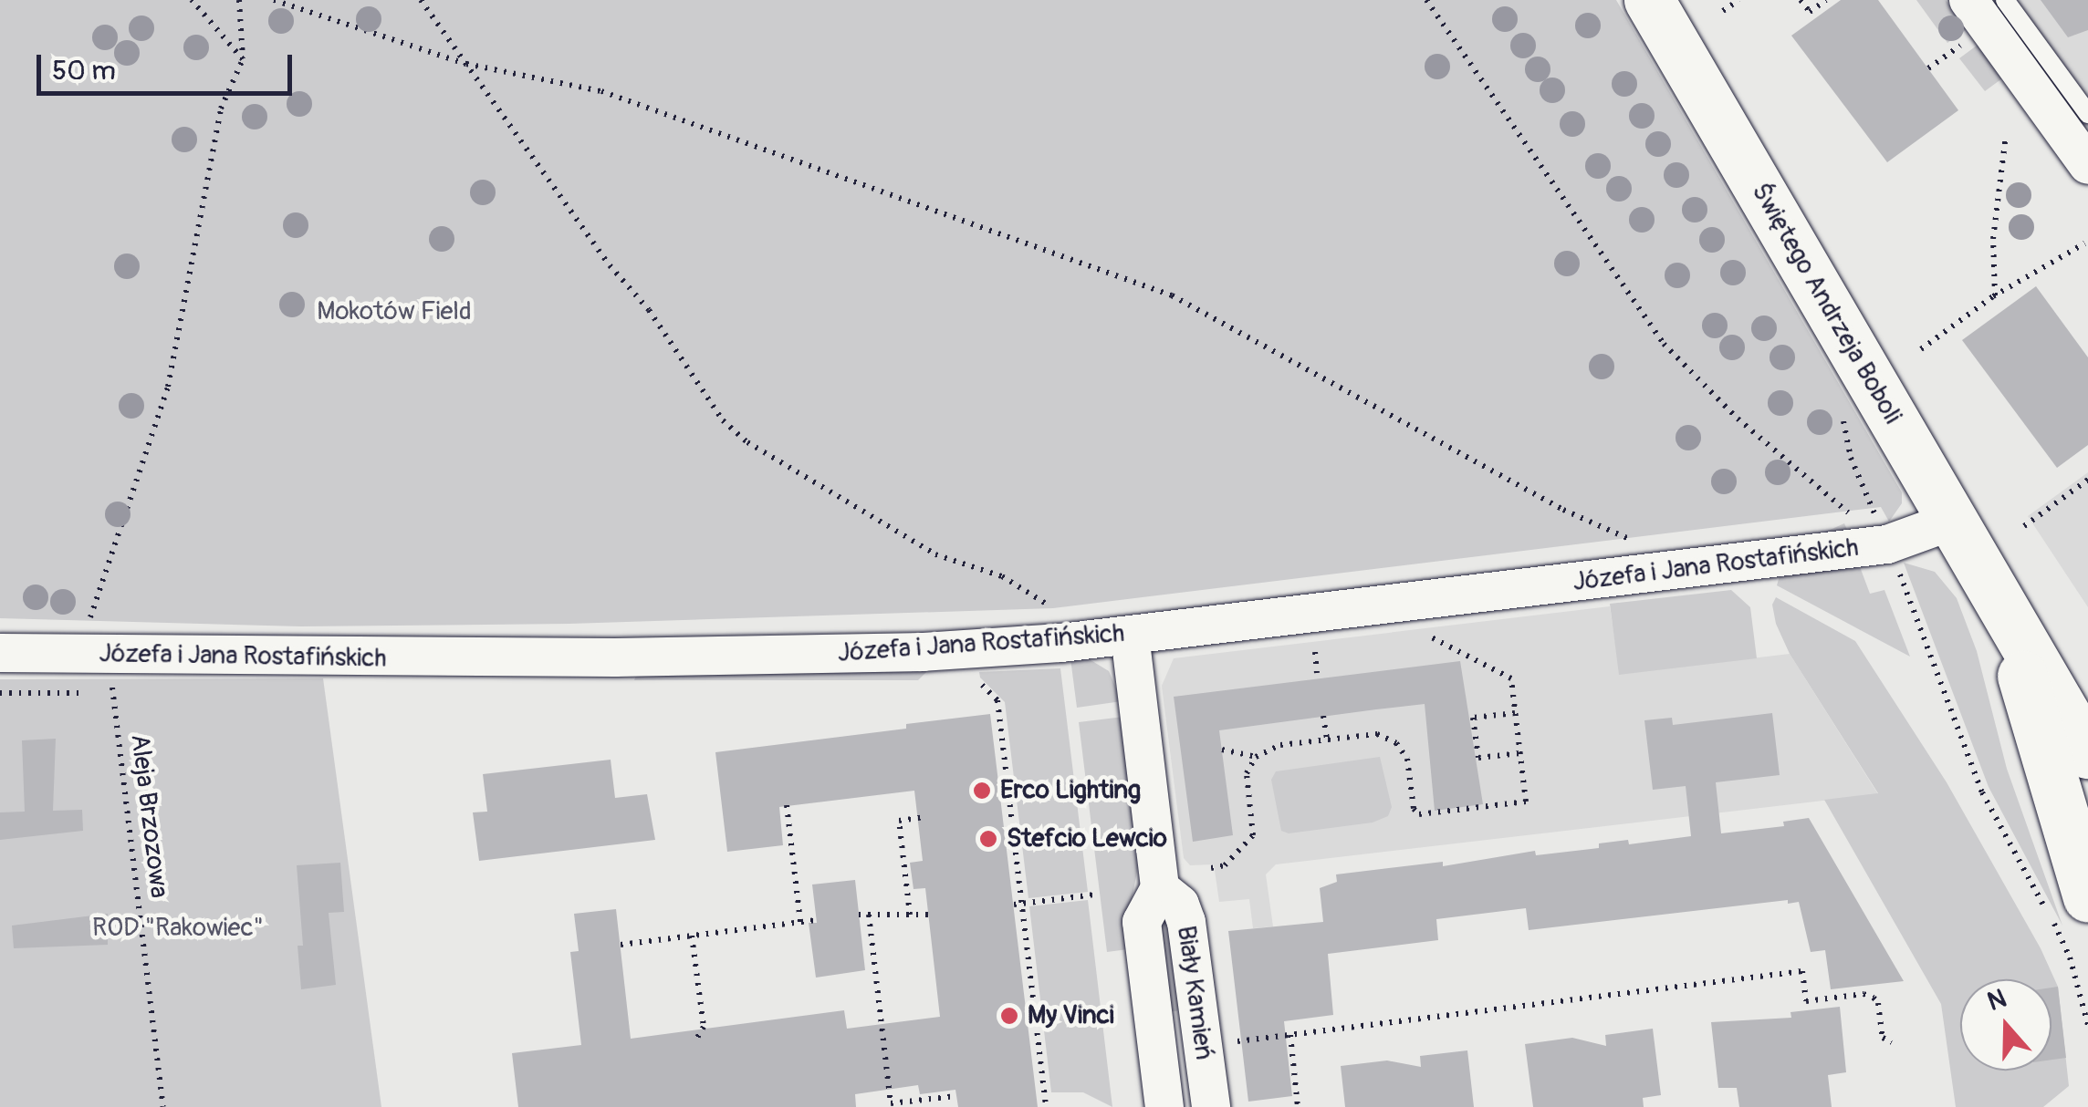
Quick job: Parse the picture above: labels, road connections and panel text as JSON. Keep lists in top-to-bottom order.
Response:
{
  "streets": {
    "main road": ["Świętego Andrzeja Boboli"],
    "street": ["Józefa i Jana Rostafińskich", "Biały Kamień"],
    "path": ["Aleja Brzozowa"]
  },
  "crossings": [
    ["Świętego Andrzeja Boboli", "Józefa i Jana Rostafińskich"],
    ["Józefa i Jana Rostafińskich", "Biały Kamień"]
  ],
  "parks": ["Mokotów Field", "ROD \"Rakowiec\""],
  "places": ["Erco Lighting", "Stefcio Lewcio", "My Vinci"],
  "scale_bar": "50 m",
  "north": "top"
}
